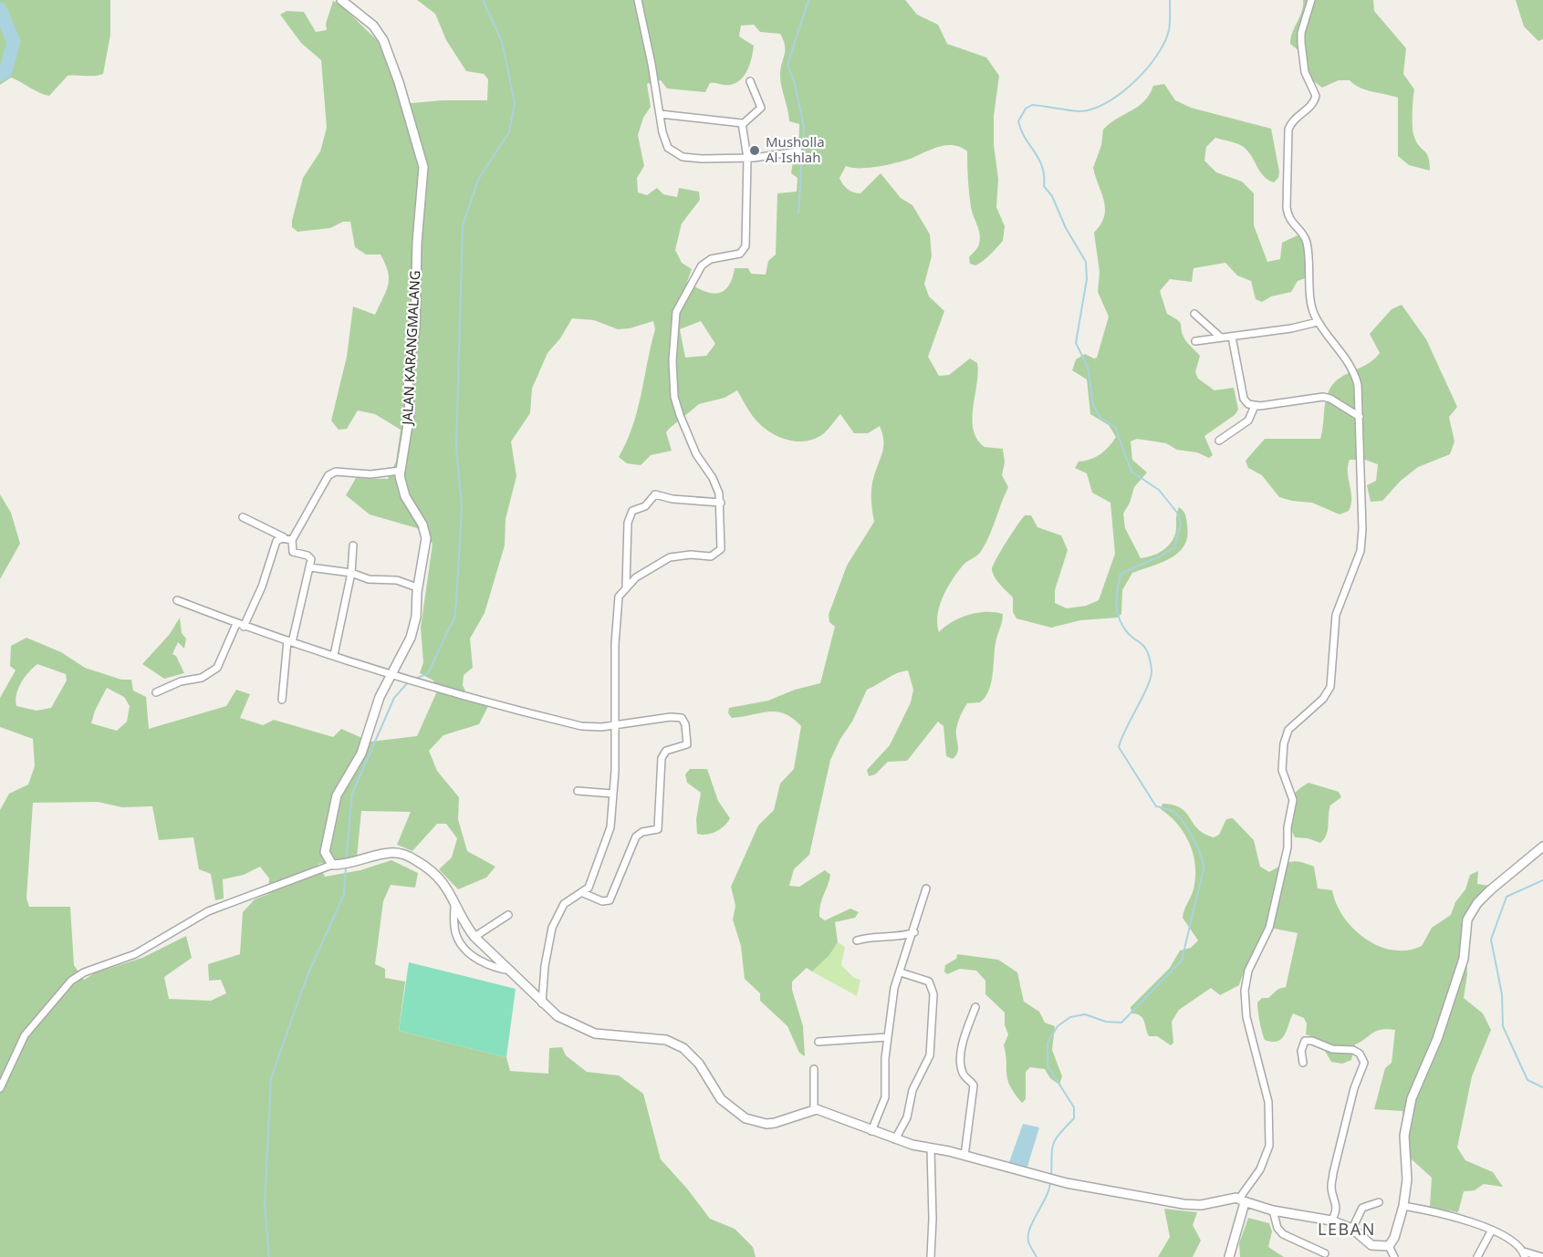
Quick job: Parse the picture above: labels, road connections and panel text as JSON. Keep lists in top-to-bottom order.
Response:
{
  "streets": {
    "street": ["JALAN KARANGMALANG"]
  },
  "districts": ["LEBAN"],
  "places": ["Musholla Al Ishlah"]
}
